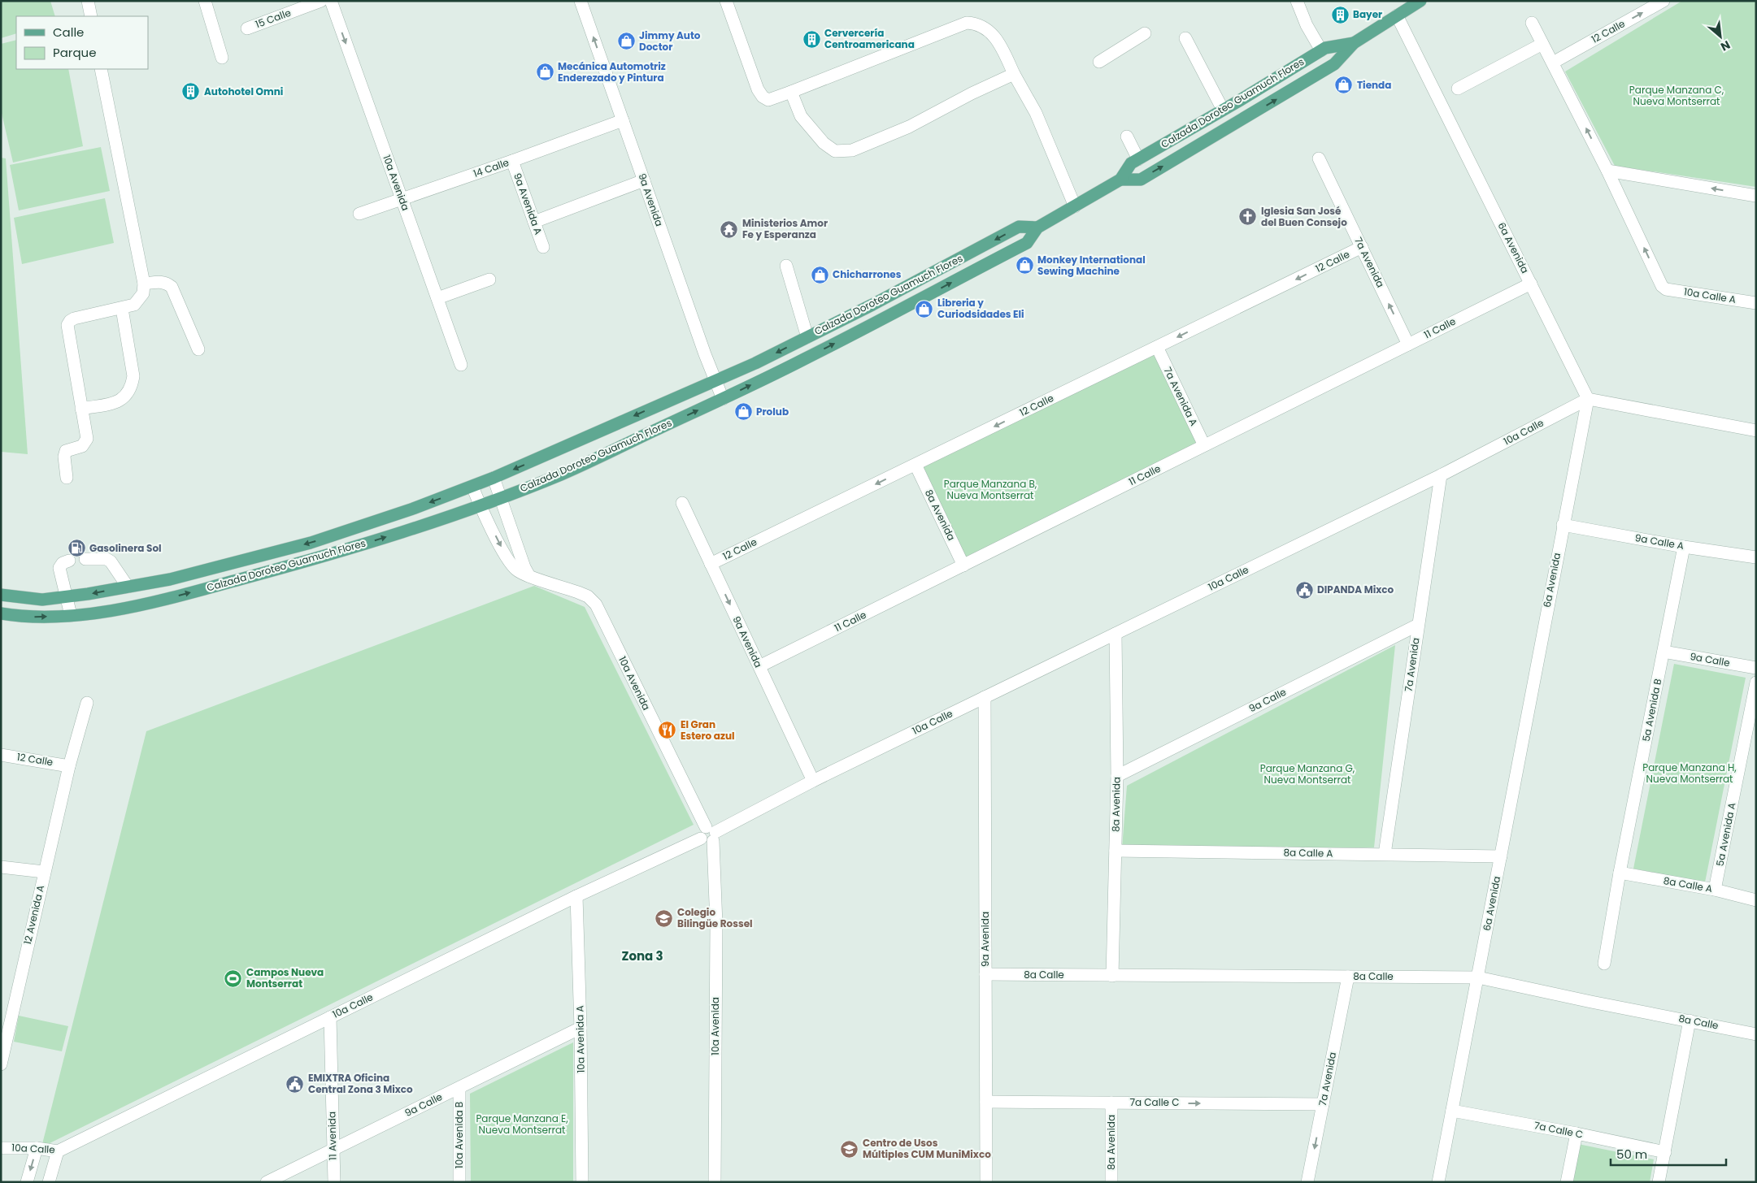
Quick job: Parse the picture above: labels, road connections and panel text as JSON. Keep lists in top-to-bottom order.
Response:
{
  "streets": {
    "main road": ["Calzada Doroteo Guamuch Flores"],
    "street": [
      "15 Calle",
      "12 Calle",
      "14 Calle",
      "10a Avenida",
      "9a Avenida",
      "9a Avenida A",
      "6a Avenida",
      "7a Avenida",
      "10a Calle A",
      "11 Calle",
      "7a Avenida A",
      "10a Calle",
      "8a Avenida",
      "9a Calle A",
      "9a Calle",
      "5a Avenida B",
      "5a Avenida A",
      "8a Calle A",
      "12 Avenida A",
      "8a Calle",
      "10a Avenida A",
      "7a Calle C",
      "10a Avenida B",
      "11 Avenida"
    ]
  },
  "crossings": [
    ["12 Calle", "9a Avenida"],
    ["12 Calle", "7a Avenida"],
    ["12 Calle", "7a Avenida A"],
    ["12 Calle", "8a Avenida"],
    ["12 Calle", "12 Avenida A"],
    ["Calzada Doroteo Guamuch Flores", "10a Avenida"],
    ["Calzada Doroteo Guamuch Flores", "9a Avenida"],
    ["Calzada Doroteo Guamuch Flores", "6a Avenida"],
    ["14 Calle", "10a Avenida"],
    ["14 Calle", "9a Avenida"],
    ["14 Calle", "9a Avenida A"],
    ["10a Avenida", "10a Calle"],
    ["9a Avenida", "11 Calle"],
    ["9a Avenida", "10a Calle"],
    ["9a Avenida", "8a Calle"],
    ["9a Avenida", "7a Calle C"],
    ["6a Avenida", "11 Calle"],
    ["6a Avenida", "10a Calle"],
    ["6a Avenida", "9a Calle A"],
    ["6a Avenida", "8a Calle A"],
    ["6a Avenida", "8a Calle"],
    ["6a Avenida", "7a Calle C"],
    ["7a Avenida", "11 Calle"],
    ["7a Avenida", "10a Calle"],
    ["7a Avenida", "9a Calle"],
    ["7a Avenida", "8a Calle A"],
    ["7a Avenida", "8a Calle"],
    ["7a Avenida", "7a Calle C"],
    ["11 Calle", "7a Avenida A"],
    ["11 Calle", "8a Avenida"],
    ["10a Calle", "8a Avenida"],
    ["10a Calle", "10a Avenida A"],
    ["10a Calle", "11 Avenida"],
    ["8a Avenida", "9a Calle"],
    ["8a Avenida", "8a Calle A"],
    ["8a Avenida", "8a Calle"],
    ["8a Avenida", "7a Calle C"],
    ["9a Calle A", "5a Avenida B"],
    ["9a Calle", "5a Avenida B"],
    ["9a Calle", "10a Avenida A"],
    ["9a Calle", "10a Avenida B"],
    ["9a Calle", "11 Avenida"],
    ["5a Avenida B", "8a Calle A"],
    ["5a Avenida A", "8a Calle A"]
  ],
  "one_way": ["10a Calle A", "7a Calle C"],
  "districts": ["Zona 3"],
  "parks": [
    "Parque Manzana C, Nueva Montserrat",
    "Parque Manzana B, Nueva Montserrat",
    "Parque Manzana H, Nueva Montserrat",
    "Parque Manzana G, Nueva Montserrat",
    "Parque Manzana E, Nueva Montserrat"
  ],
  "places": {
    "building": ["Bayer", "Cervercería Centroamericana", "Autohotel Omni"],
    "shop": [
      "Jimmy Auto Doctor",
      "Mecánica Automotriz Enderezado y Pintura",
      "Tienda",
      "Monkey International Sewing Machine",
      "Chicharrones",
      "Libreria y Curiodsidades Eli",
      "Prolub"
    ],
    "church": ["Iglesia San José del Buen Consejo"],
    "temple": ["Ministerios Amor Fe y Esperanza"],
    "fuel station": ["Gasolinera Sol"],
    "public building": ["DIPANDA Mixco", "EMIXTRA Oficina Central Zona 3 Mixco"],
    "restaurant": ["El Gran Estero azul"],
    "school or university": ["Colegio Bilingüe Rossel", "Centro de Usos Múltiples CUM MuniMixco"],
    "sports": ["Campos Nueva Montserrat"]
  },
  "legend": ["Calle", "Parque"],
  "scale_bar": "50 m",
  "north": "bottom right"
}
